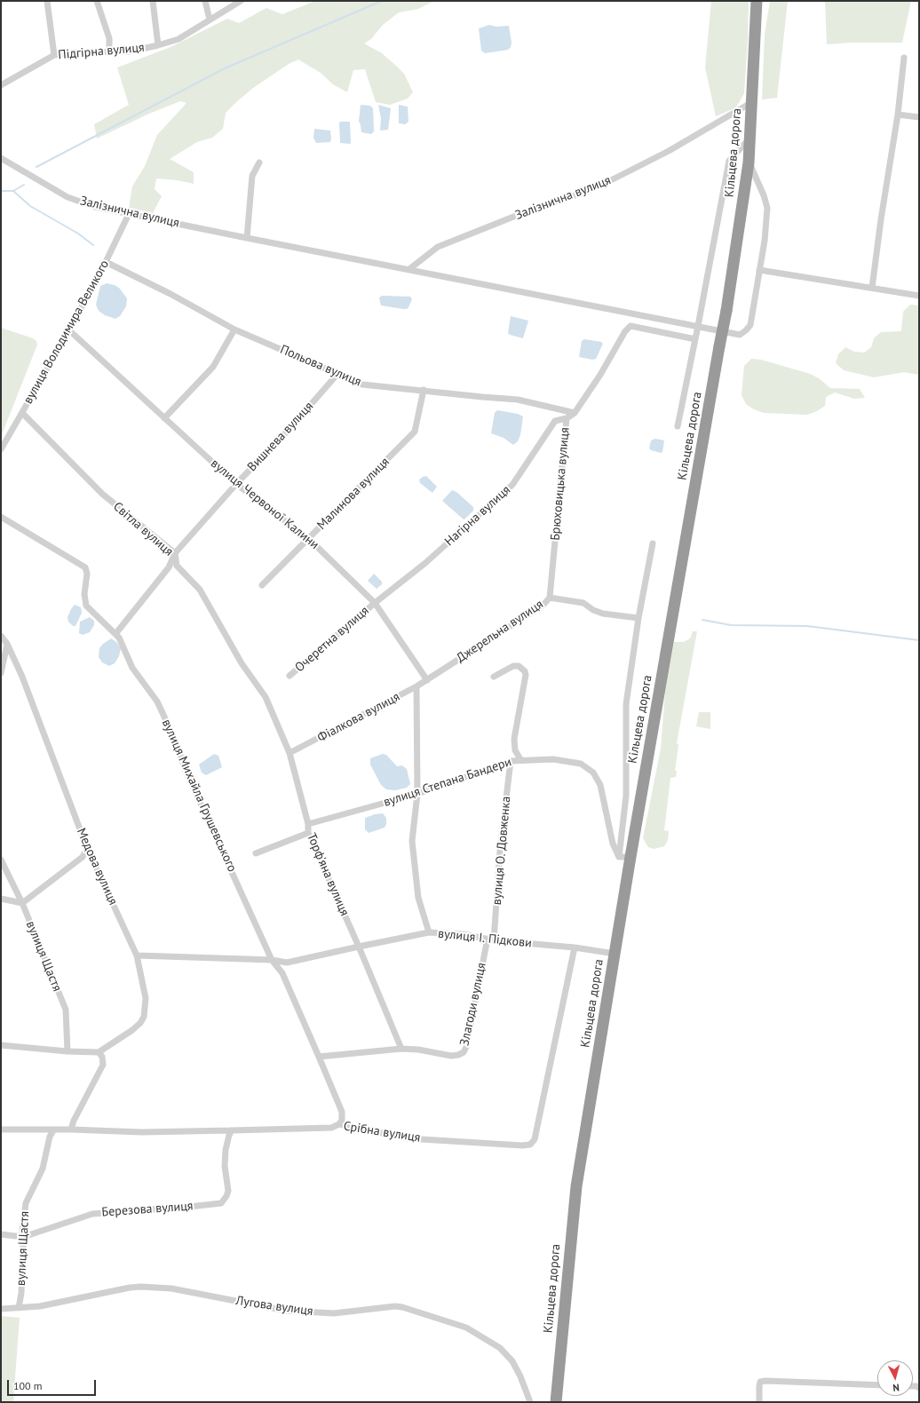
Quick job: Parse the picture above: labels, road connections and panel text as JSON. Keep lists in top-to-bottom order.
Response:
{
  "streets": {
    "highway": ["Кільцева дорога"],
    "street": [
      "Підгірна вулиця",
      "Залізнична вулиця",
      "вулиця Володимира Великого",
      "Польова вулиця",
      "Вишнева вулиця",
      "Брюховицька вулиця",
      "Малинова вулиця",
      "вулиця Червоної Калини",
      "Нагірна вулиця",
      "Світла вулиця",
      "Джерельна вулиця",
      "Очеретна вулиця",
      "Фіалкова вулиця",
      "вулиця Степана Бандери",
      "вулиця Михайла Грушевського",
      "вулиця О. Довженка",
      "Медова вулиця",
      "Торф'яна вулиця",
      "вулиця І. Підкови",
      "вулиця Щастя",
      "Злагоди вулиця",
      "Срібна вулиця",
      "Березова вулиця",
      "Лугова вулиця"
    ]
  },
  "crossings": [
    ["Кільцева дорога", "Залізнична вулиця"],
    ["Кільцева дорога", "вулиця Степана Бандери"],
    ["Кільцева дорога", "вулиця І. Підкови"],
    ["Залізнична вулиця", "вулиця Володимира Великого"],
    ["вулиця Володимира Великого", "Польова вулиця"],
    ["вулиця Володимира Великого", "вулиця Червоної Калини"],
    ["вулиця Володимира Великого", "Світла вулиця"],
    ["Польова вулиця", "Вишнева вулиця"],
    ["Польова вулиця", "Брюховицька вулиця"],
    ["Польова вулиця", "Малинова вулиця"],
    ["Вишнева вулиця", "вулиця Червоної Калини"],
    ["Вишнева вулиця", "Світла вулиця"],
    ["Вишнева вулиця", "вулиця Михайла Грушевського"],
    ["Брюховицька вулиця", "Нагірна вулиця"],
    ["Брюховицька вулиця", "Джерельна вулиця"],
    ["Малинова вулиця", "вулиця Червоної Калини"],
    ["вулиця Червоної Калини", "Нагірна вулиця"],
    ["вулиця Червоної Калини", "Джерельна вулиця"],
    ["вулиця Червоної Калини", "Очеретна вулиця"],
    ["вулиця Червоної Калини", "Фіалкова вулиця"],
    ["Нагірна вулиця", "Очеретна вулиця"],
    ["Світла вулиця", "Торф'яна вулиця"],
    ["Джерельна вулиця", "Фіалкова вулиця"],
    ["Фіалкова вулиця", "Торф'яна вулиця"],
    ["вулиця Степана Бандери", "вулиця О. Довженка"],
    ["вулиця Степана Бандери", "Торф'яна вулиця"],
    ["вулиця Михайла Грушевського", "вулиця І. Підкови"],
    ["вулиця Михайла Грушевського", "Злагоди вулиця"],
    ["вулиця Михайла Грушевського", "Срібна вулиця"],
    ["вулиця О. Довженка", "вулиця І. Підкови"],
    ["вулиця О. Довженка", "Злагоди вулиця"],
    ["Медова вулиця", "вулиця І. Підкови"],
    ["Торф'яна вулиця", "вулиця І. Підкови"],
    ["Торф'яна вулиця", "Злагоди вулиця"],
    ["вулиця І. Підкови", "Злагоди вулиця"],
    ["вулиця І. Підкови", "Срібна вулиця"],
    ["вулиця Щастя", "Срібна вулиця"],
    ["вулиця Щастя", "Березова вулиця"],
    ["вулиця Щастя", "Лугова вулиця"],
    ["Срібна вулиця", "Березова вулиця"]
  ],
  "scale_bar": "100 m",
  "north": "bottom"
}
